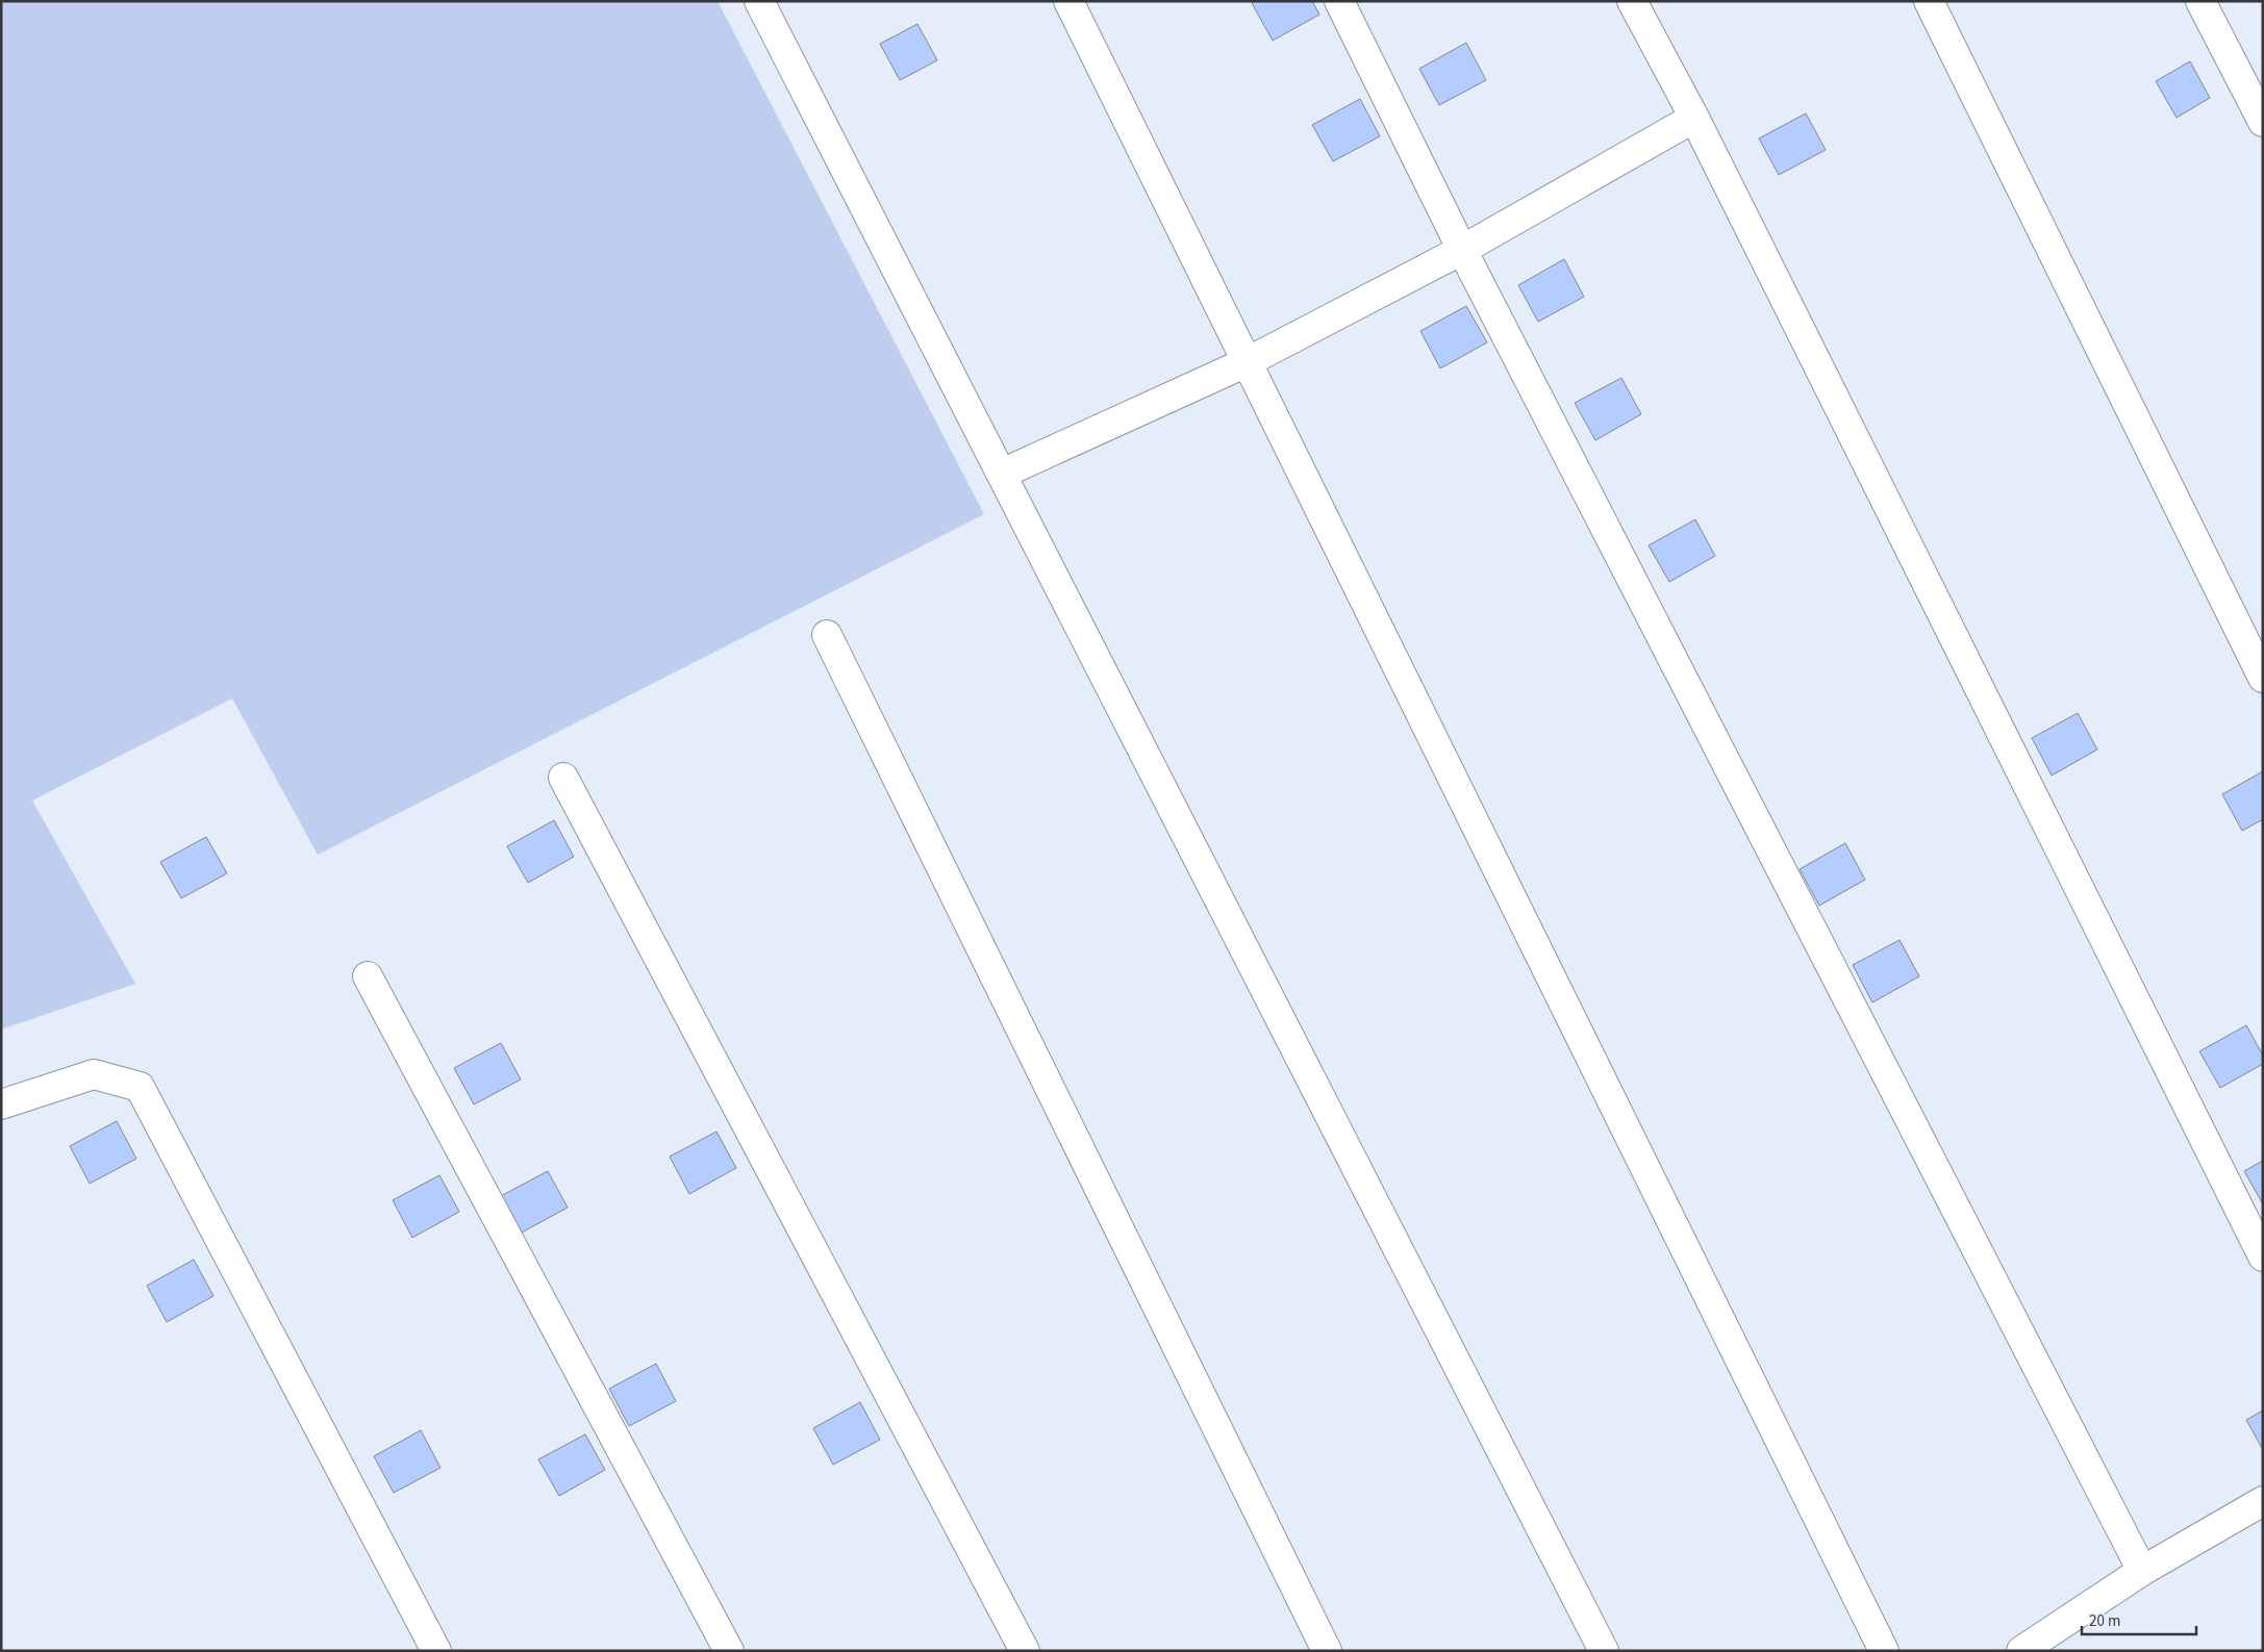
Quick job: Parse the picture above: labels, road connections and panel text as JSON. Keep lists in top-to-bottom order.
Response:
{
  "scale_bar": "20 m"
}
